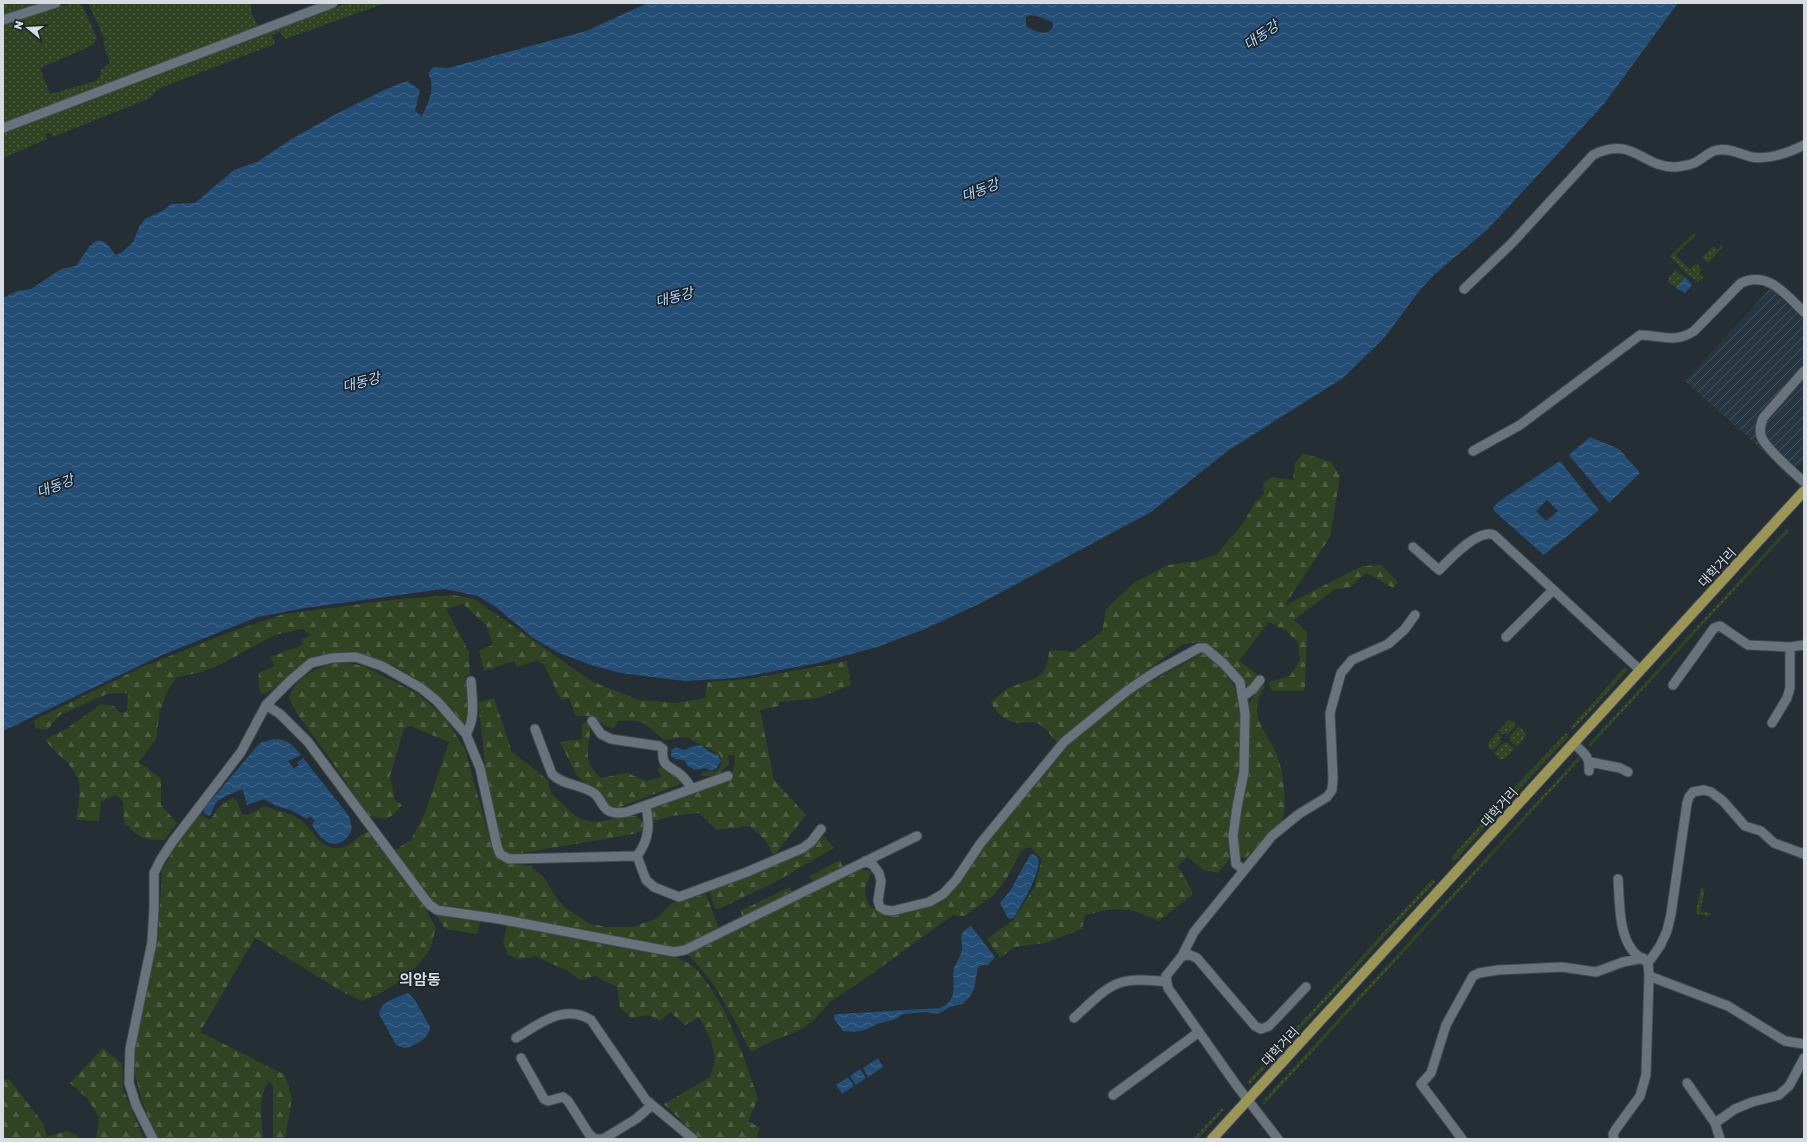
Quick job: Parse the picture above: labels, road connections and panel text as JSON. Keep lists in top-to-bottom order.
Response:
{
  "streets": {
    "main road": ["대학거리"]
  },
  "districts": ["의암동"],
  "water": ["대동강"],
  "north": "left"
}
